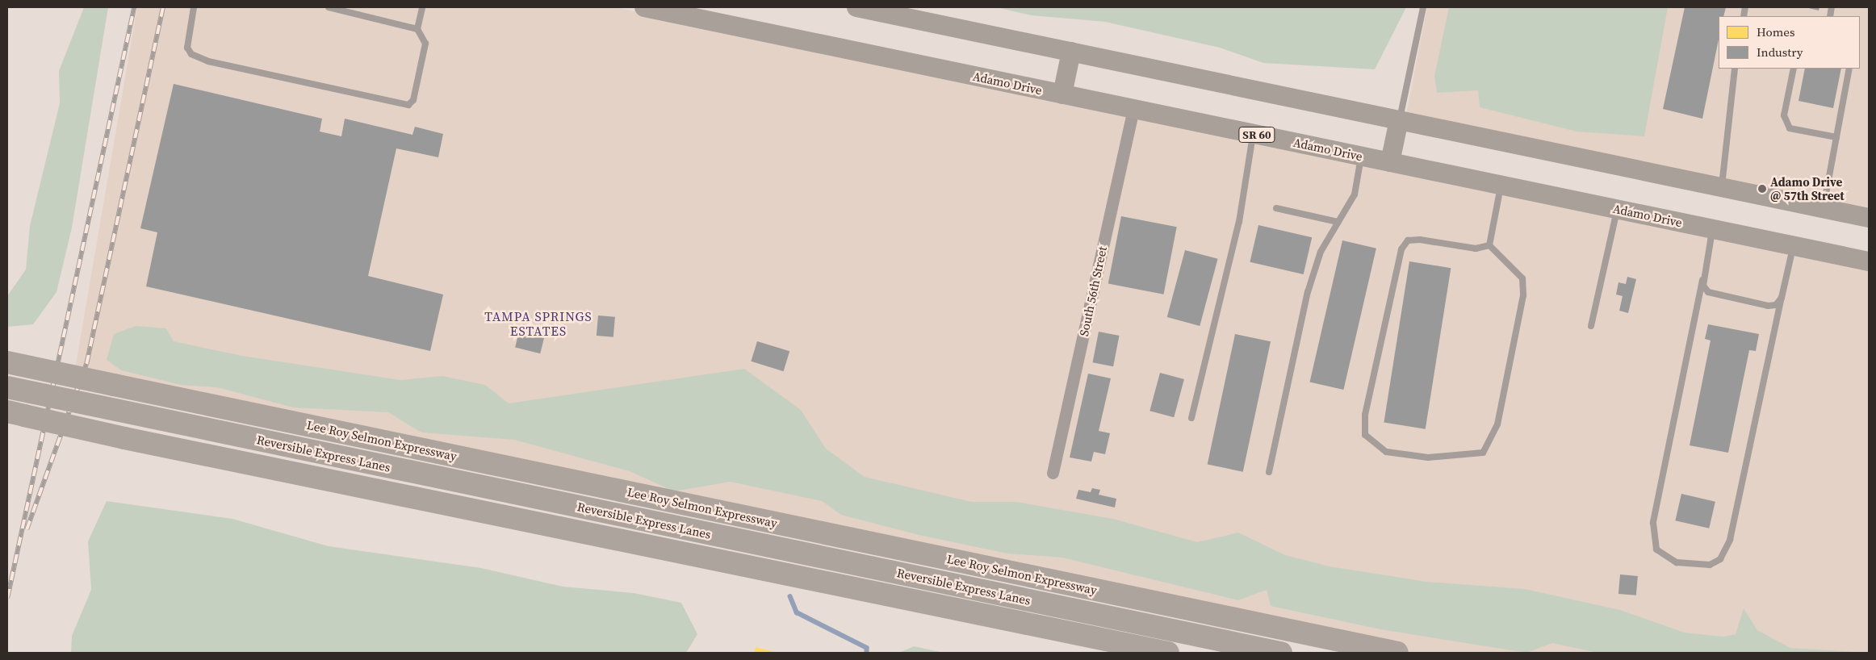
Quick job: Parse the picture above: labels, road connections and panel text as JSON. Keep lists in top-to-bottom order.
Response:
{
  "streets": {
    "highway": ["Lee Roy Selmon Expressway", "Reversible Express Lanes"],
    "main road": ["Adamo Drive", "SR 60"],
    "street": ["South 56th Street"]
  },
  "crossings": [
    ["Adamo Drive", "South 56th Street"]
  ],
  "districts": ["TAMPA SPRINGS ESTATES"],
  "places": ["Adamo Drive @ 57th Street"],
  "legend": ["Homes", "Industry"]
}
